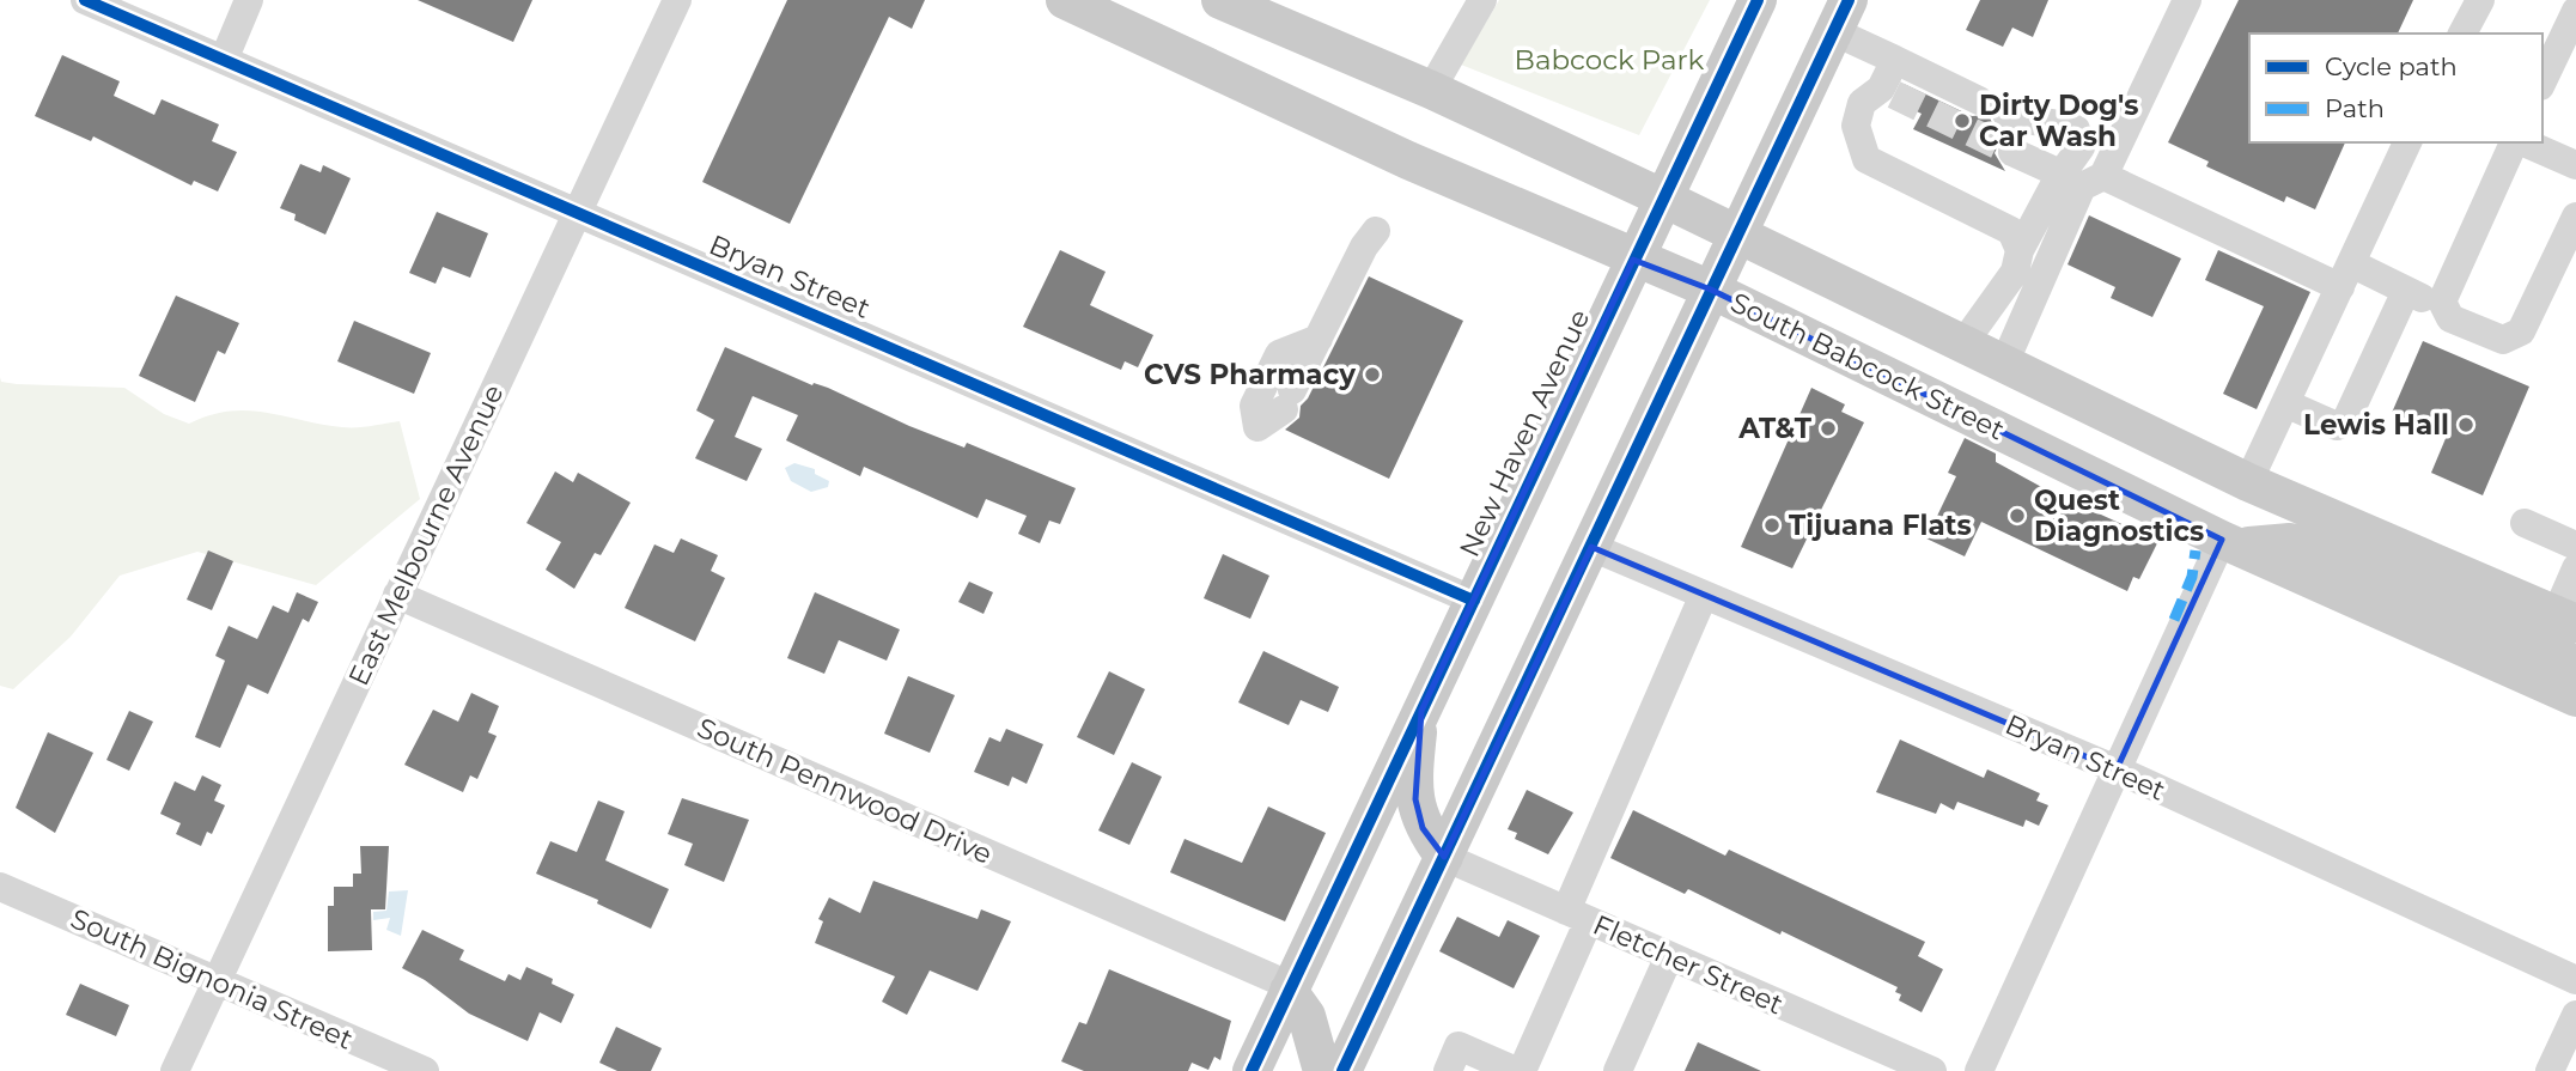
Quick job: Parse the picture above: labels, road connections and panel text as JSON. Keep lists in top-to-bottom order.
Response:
{
  "streets": {
    "main road": ["South Babcock Street", "New Haven Avenue"],
    "street": [
      "Bryan Street",
      "East Melbourne Avenue",
      "South Pennwood Drive",
      "Fletcher Street",
      "South Bignonia Street"
    ]
  },
  "crossings": [
    ["Bryan Street", "New Haven Avenue"],
    ["Bryan Street", "East Melbourne Avenue"],
    ["South Babcock Street", "New Haven Avenue"],
    ["New Haven Avenue", "South Pennwood Drive"],
    ["East Melbourne Avenue", "South Pennwood Drive"],
    ["East Melbourne Avenue", "South Bignonia Street"]
  ],
  "parks": ["Babcock Park"],
  "places": [
    "Dirty Dog's Car Wash",
    "CVS Pharmacy",
    "Lewis Hall",
    "AT&T",
    "Quest Diagnostics",
    "Tijuana Flats"
  ],
  "legend": ["Cycle path", "Path"]
}
